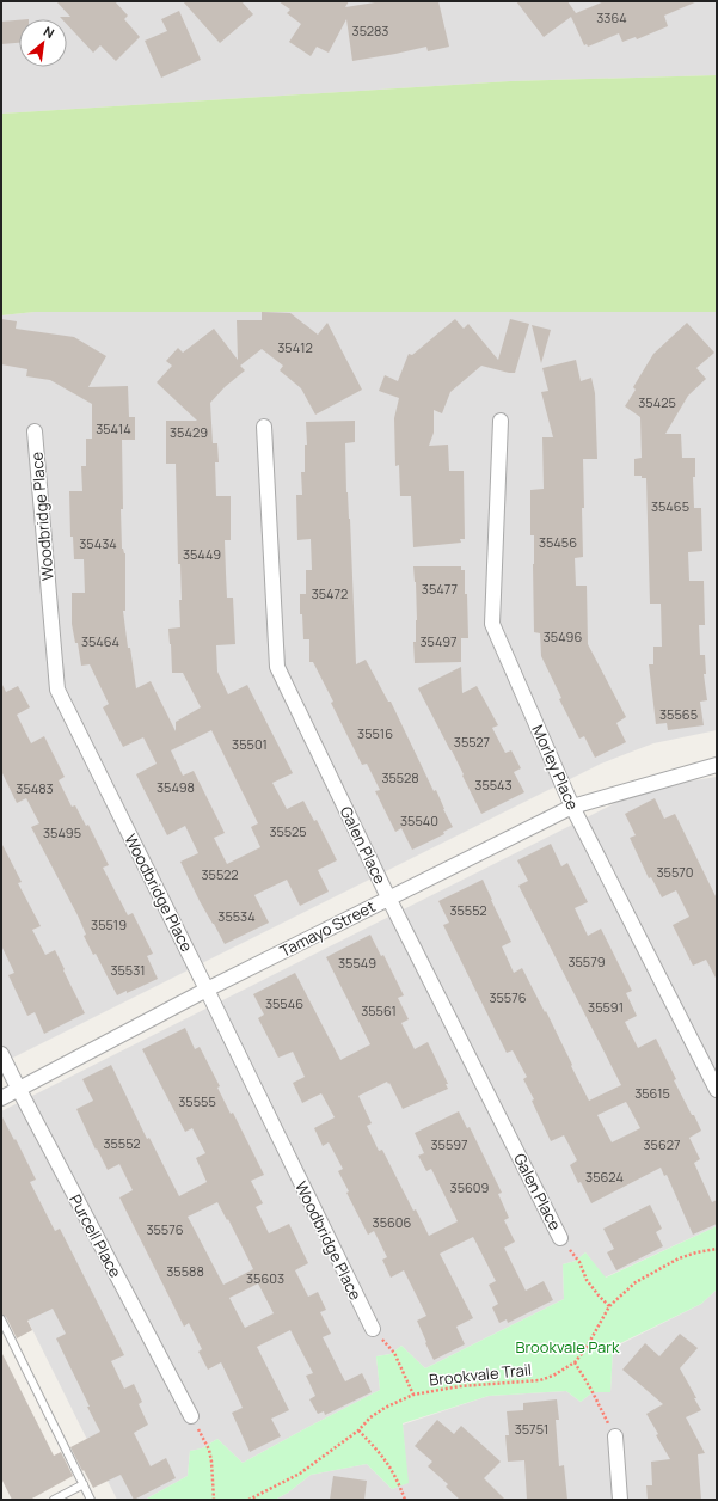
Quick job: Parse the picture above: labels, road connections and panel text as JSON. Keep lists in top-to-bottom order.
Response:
{
  "streets": {
    "street": [
      "Woodbridge Place",
      "Morley Place",
      "Galen Place",
      "Tamayo Street",
      "Purcell Place"
    ],
    "path": ["Brookvale Trail"]
  },
  "crossings": [
    ["Woodbridge Place", "Tamayo Street"],
    ["Woodbridge Place", "Brookvale Trail"],
    ["Morley Place", "Tamayo Street"],
    ["Galen Place", "Tamayo Street"],
    ["Tamayo Street", "Purcell Place"]
  ],
  "parks": ["Brookvale Park"],
  "house_numbers": [
    "3364",
    "35283",
    "35412",
    "35425",
    "35414",
    "35429",
    "35465",
    "35456",
    "35434",
    "35449",
    "35477",
    "35472",
    "35496",
    "35464",
    "35497",
    "35565",
    "35516",
    "35527",
    "35501",
    "35528",
    "35543",
    "35498",
    "35483",
    "35540",
    "35525",
    "35495",
    "35570",
    "35522",
    "35552",
    "35534",
    "35519",
    "35579",
    "35549",
    "35531",
    "35576",
    "35546",
    "35591",
    "35561",
    "35615",
    "35555",
    "35552",
    "35597",
    "35627",
    "35624",
    "35609",
    "35606",
    "35576",
    "35588",
    "35603",
    "35751"
  ],
  "north": "top right"
}
